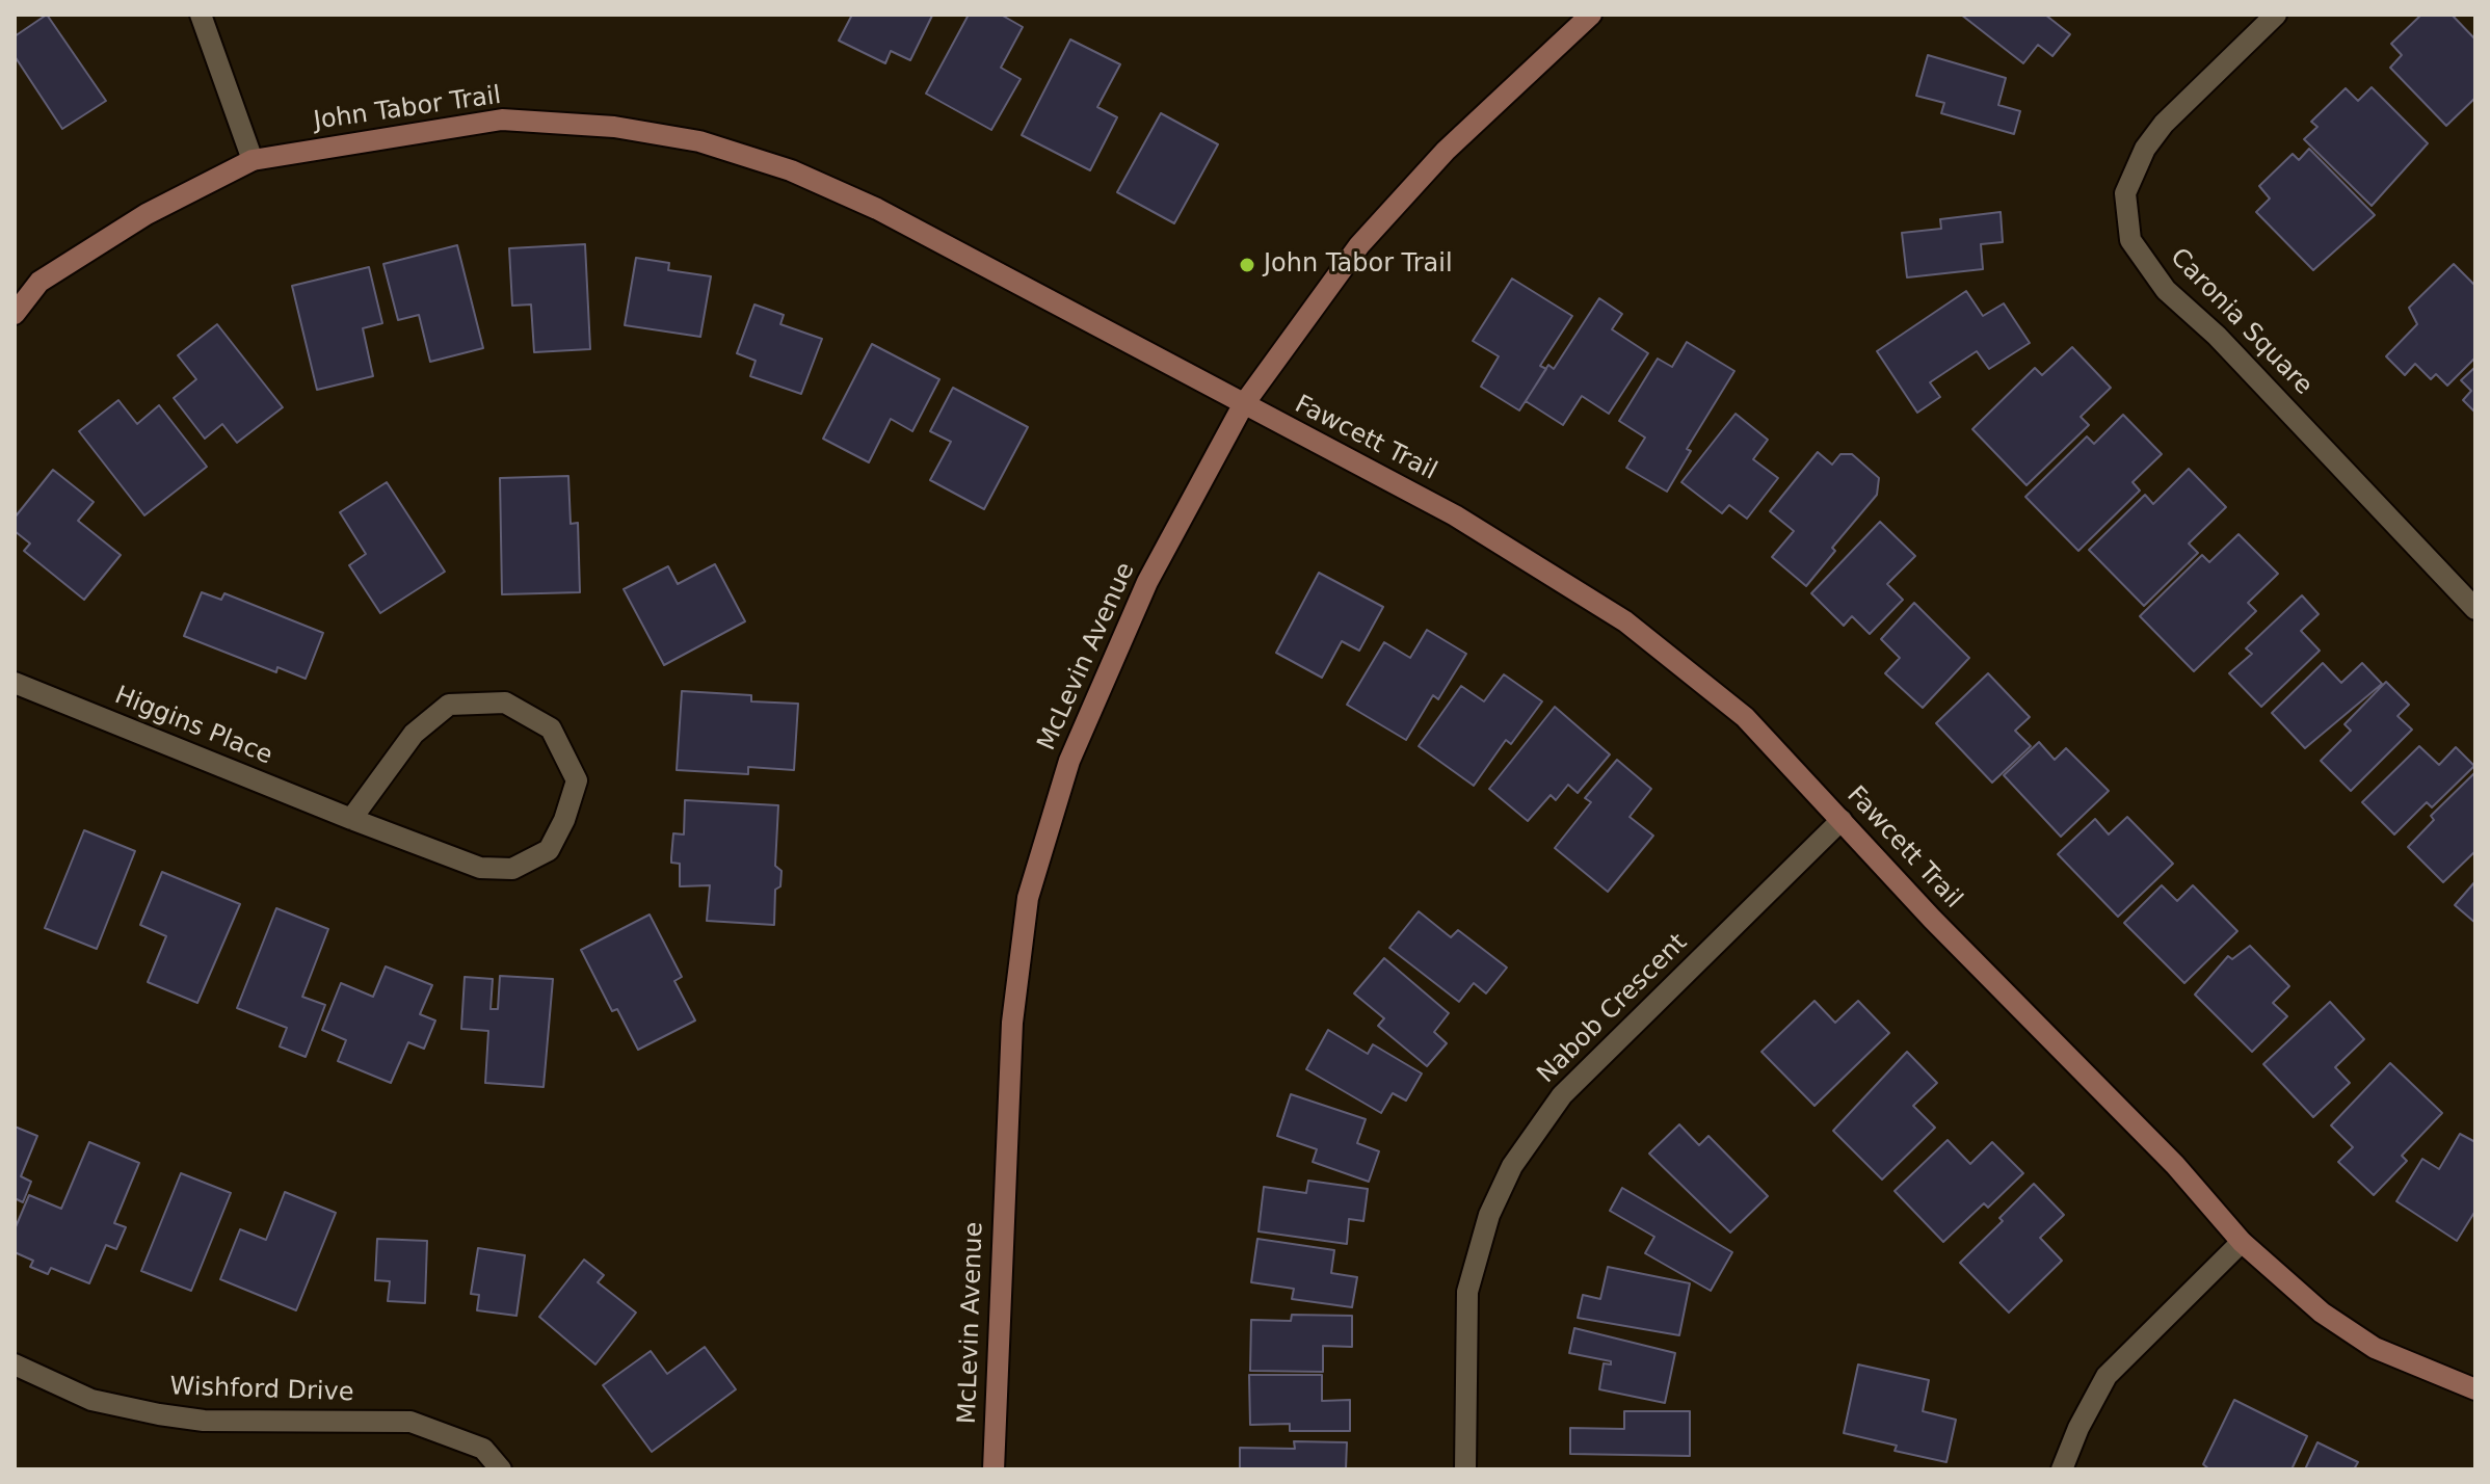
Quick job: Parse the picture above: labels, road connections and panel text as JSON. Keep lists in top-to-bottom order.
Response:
{
  "streets": {
    "street": [
      "John Tabor Trail",
      "Caronia Square",
      "Fawcett Trail",
      "McLevin Avenue",
      "Higgins Place",
      "Nabob Crescent",
      "Wishford Drive"
    ]
  },
  "crossings": [
    ["John Tabor Trail", "Fawcett Trail"],
    ["John Tabor Trail", "McLevin Avenue"],
    ["Fawcett Trail", "McLevin Avenue"],
    ["Fawcett Trail", "Nabob Crescent"]
  ],
  "places": ["John Tabor Trail"]
}
